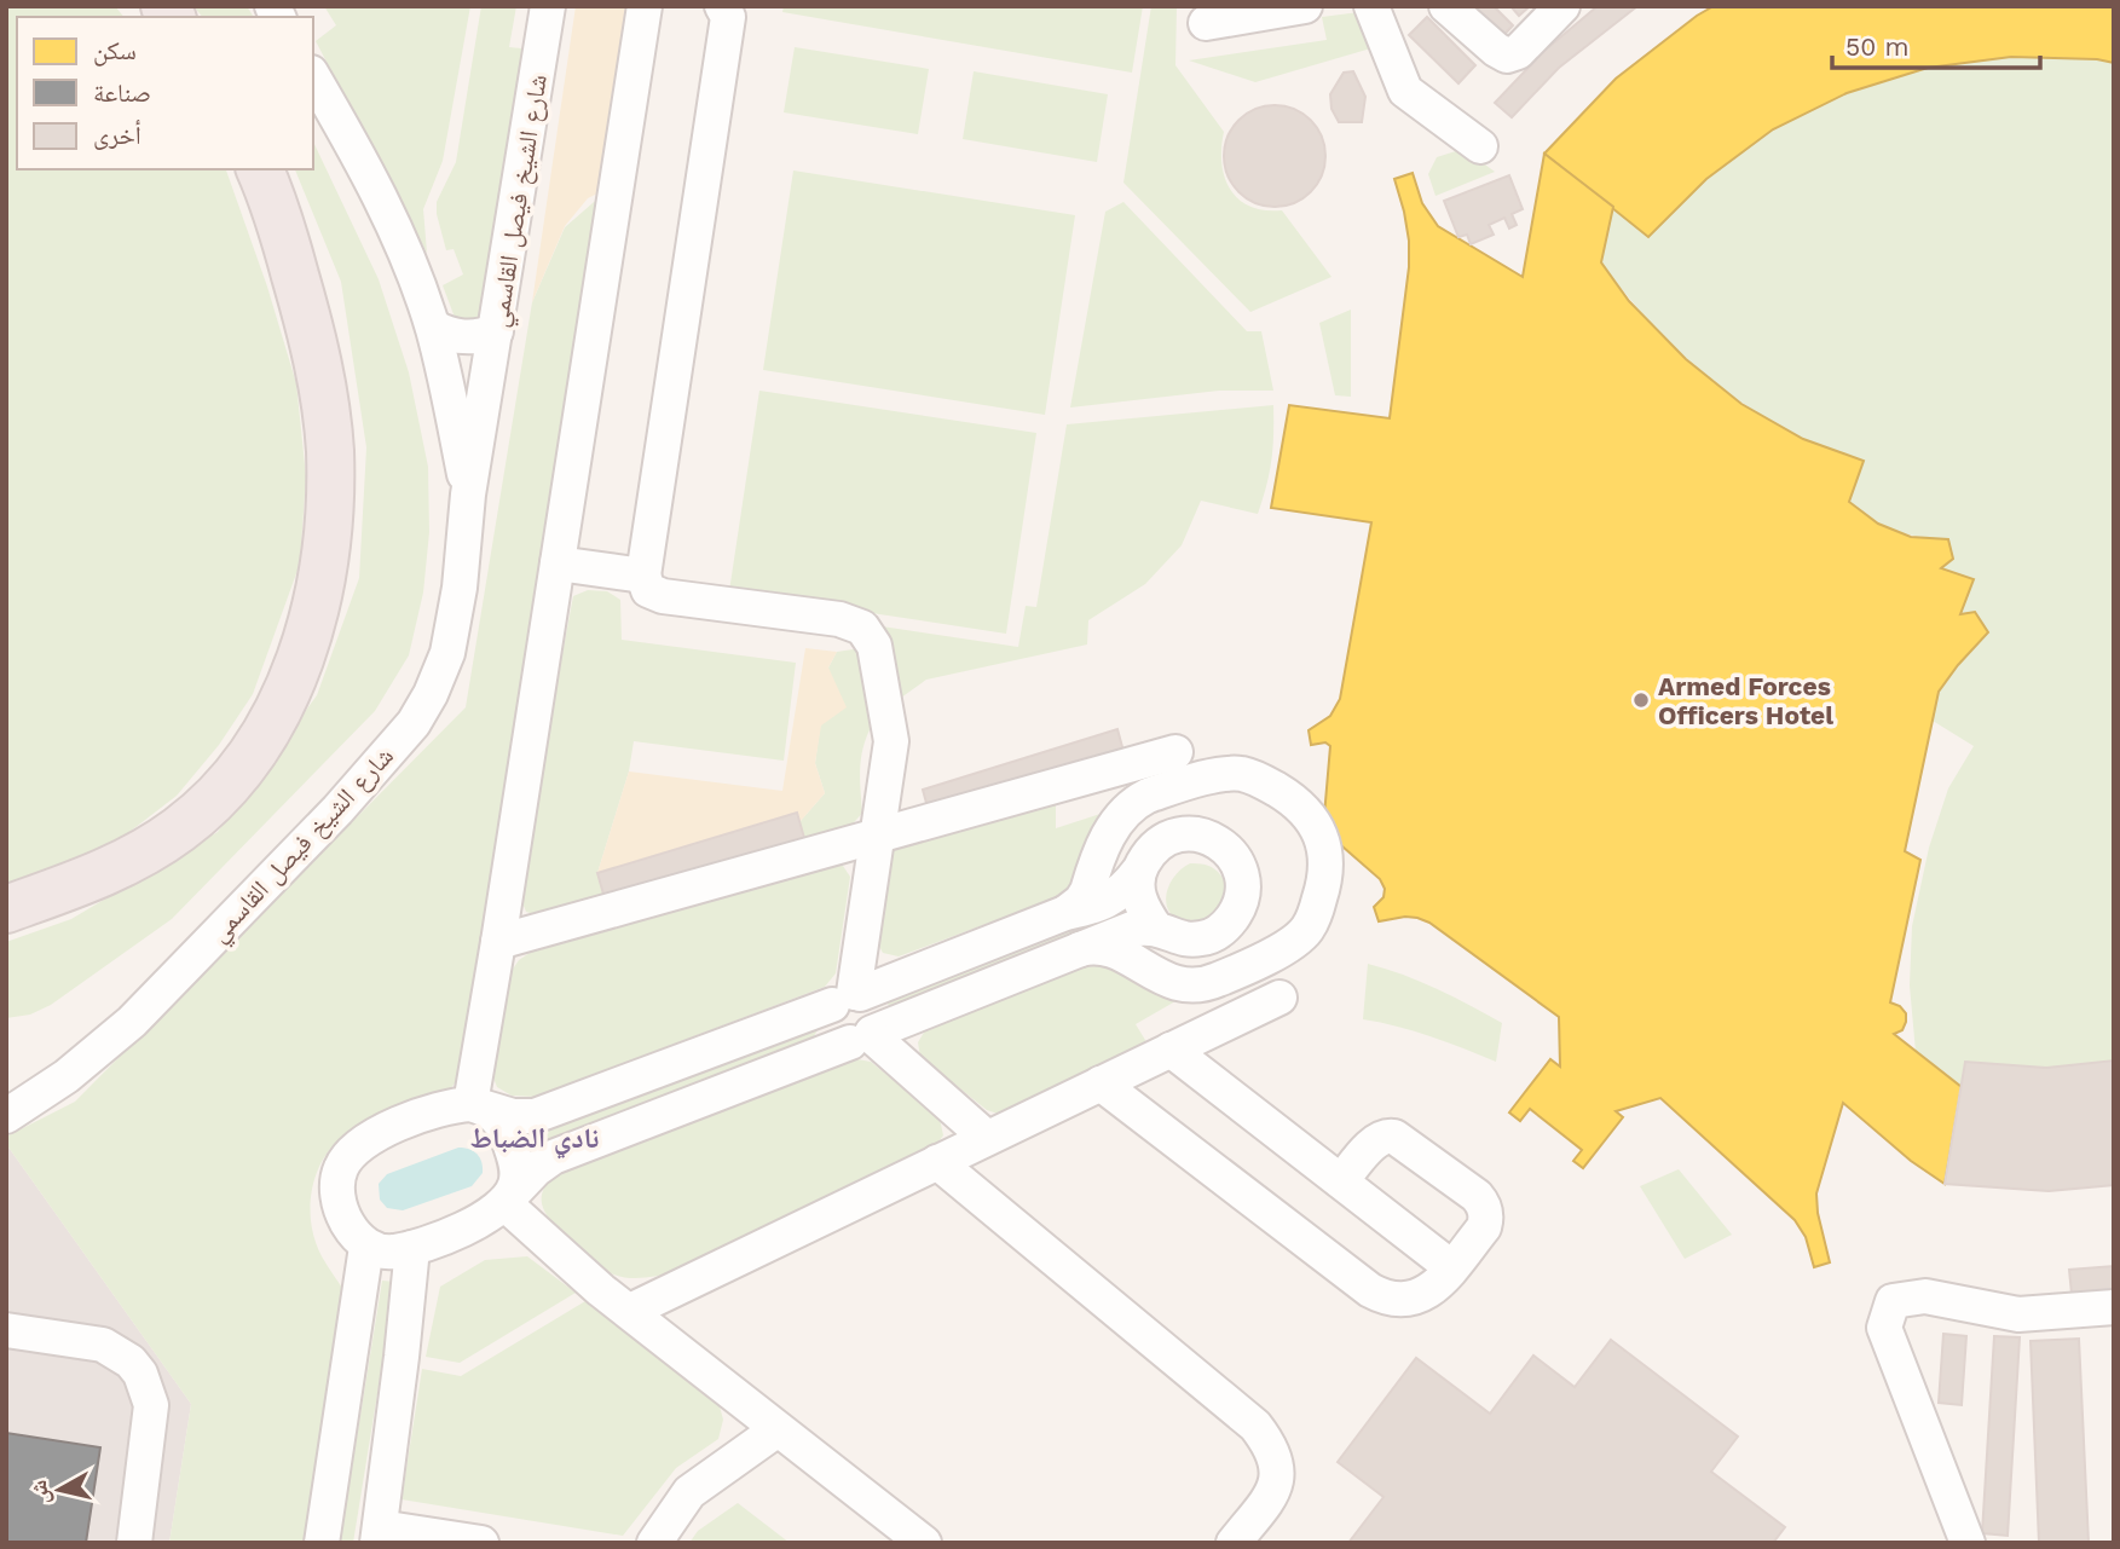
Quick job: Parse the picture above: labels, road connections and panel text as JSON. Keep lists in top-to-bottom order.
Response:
{
  "streets": {
    "street": ["شارع الشيخ فيصل القاسمي"]
  },
  "districts": ["نادي الضباط"],
  "places": ["Armed Forces Officers Hotel"],
  "legend": ["سكن", "صناعة", "أخرى"],
  "scale_bar": "50 m",
  "north": "left"
}
